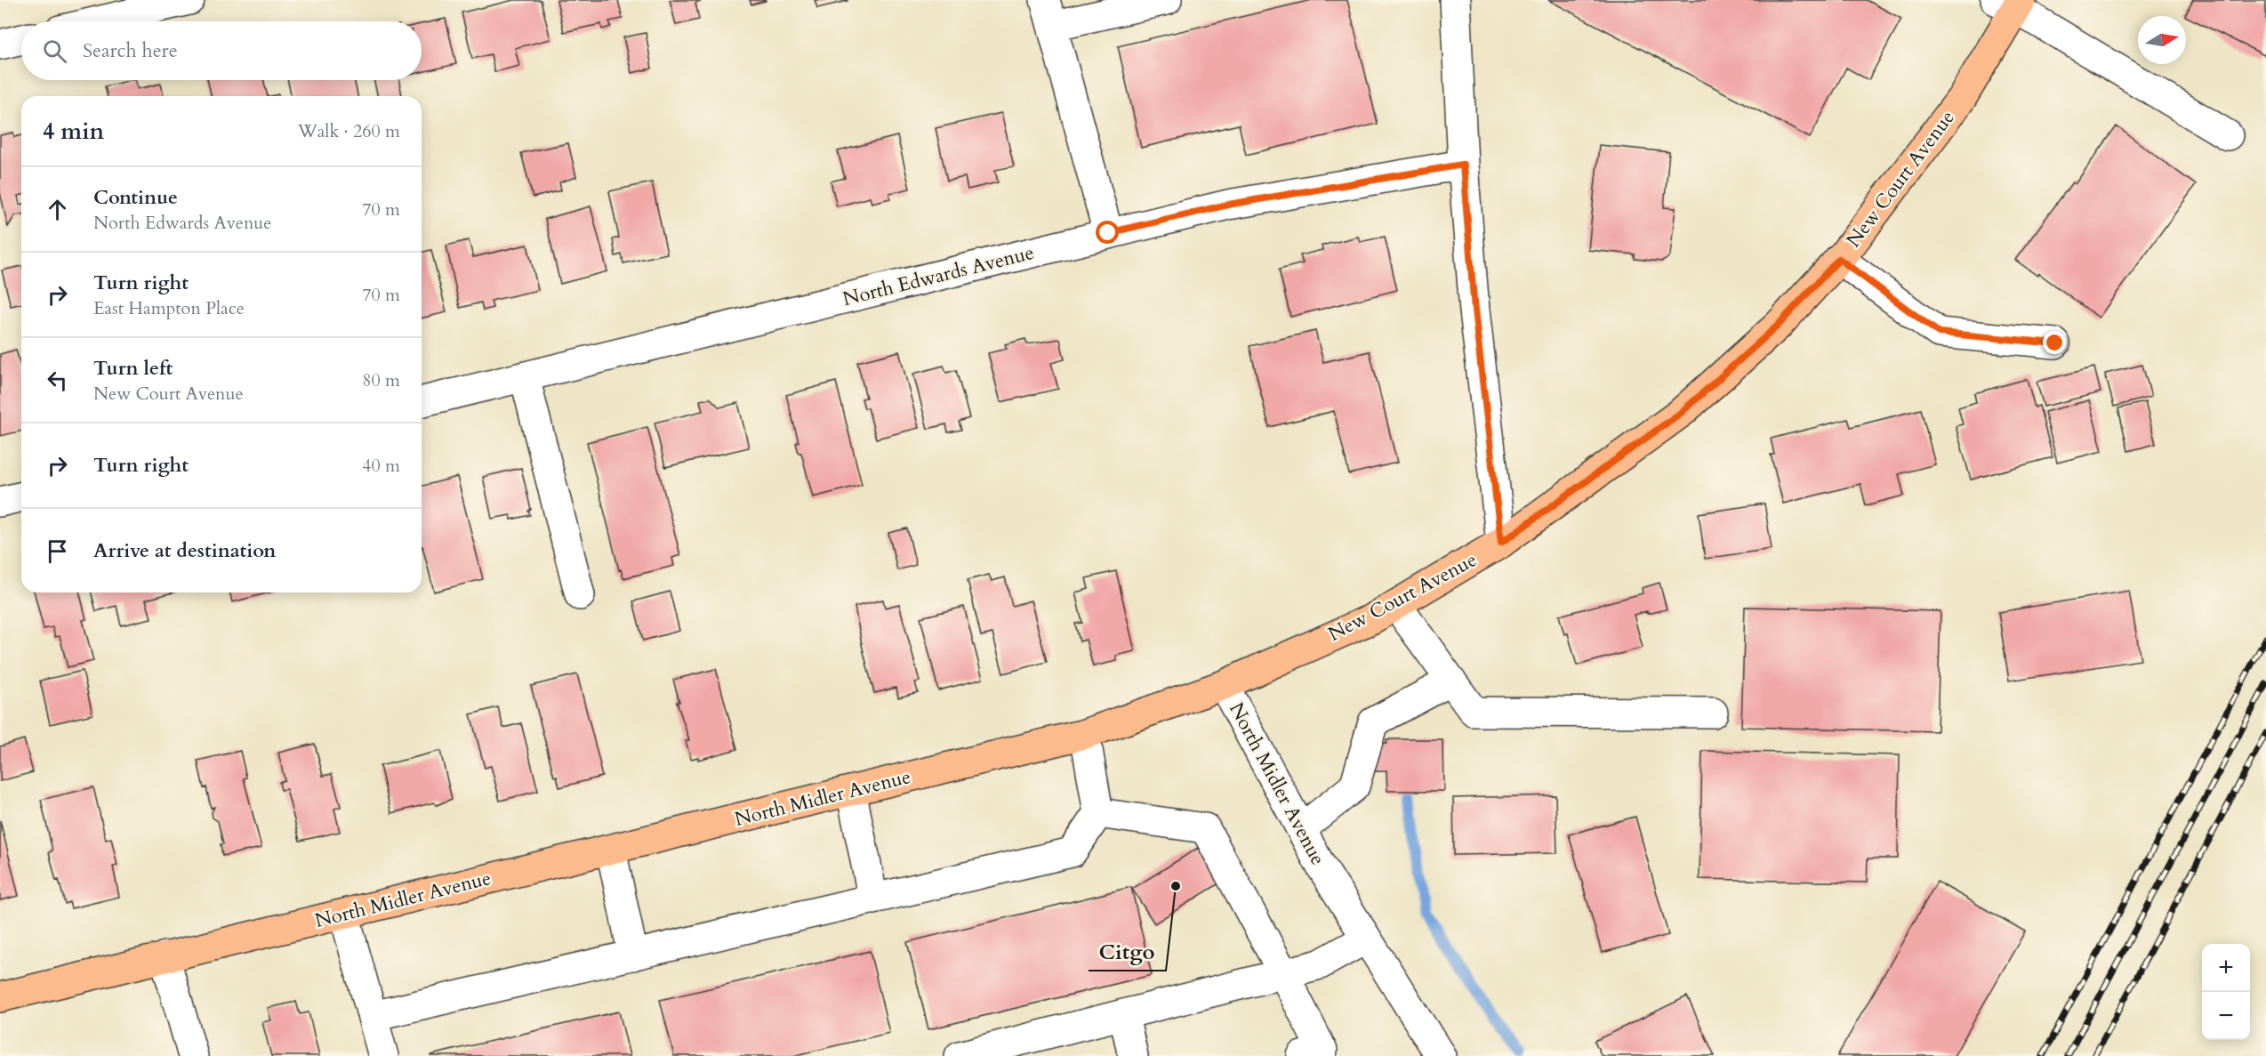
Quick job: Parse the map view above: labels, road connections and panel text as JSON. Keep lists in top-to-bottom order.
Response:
{
  "streets": {
    "main road": ["New Court Avenue", "North Midler Avenue"],
    "street": ["North Edwards Avenue"]
  },
  "crossings": [
    ["New Court Avenue", "North Midler Avenue"]
  ],
  "places": ["Citgo"],
  "north": "right",
  "page": {
    "search": "Search here",
    "heading": ["4 min", "Walk · 260 m"],
    "list": [
      ["Continue", "North Edwards Avenue", "70 m"],
      ["Turn right", "East Hampton Place", "70 m"],
      ["Turn left", "New Court Avenue", "80 m"],
      ["Turn right", "40 m"],
      "Arrive at destination"
    ],
    "map_buttons": ["+", "−"]
  }
}
